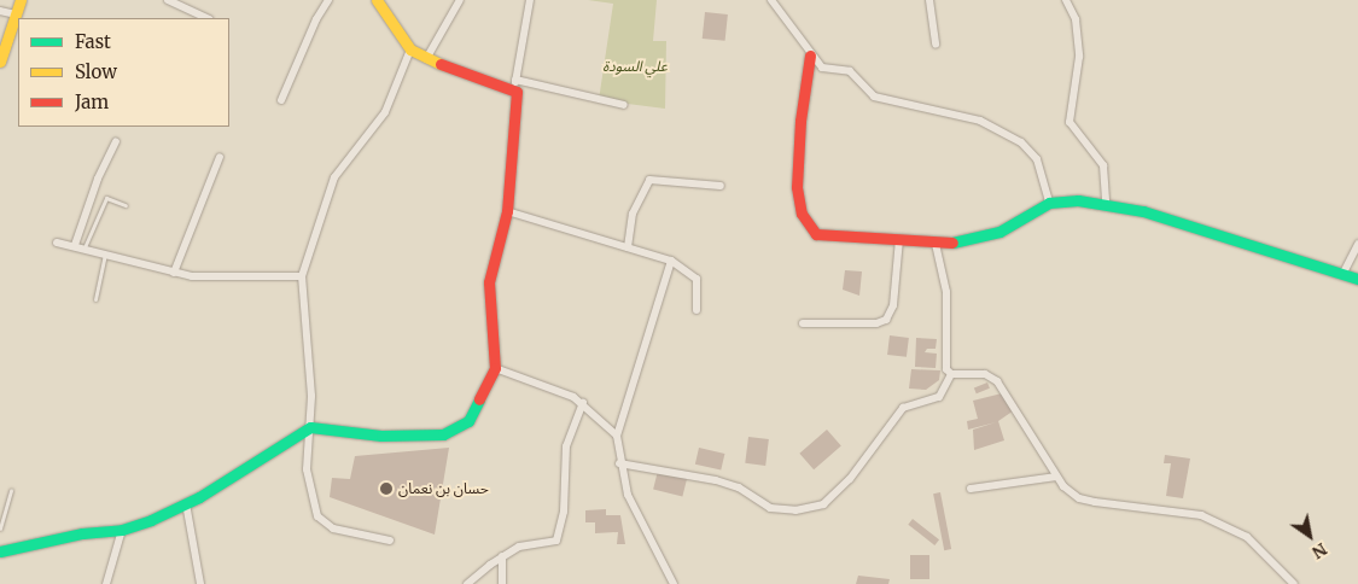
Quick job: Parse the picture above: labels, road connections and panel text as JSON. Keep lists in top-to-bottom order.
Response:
{
  "parks": ["علي السودة"],
  "places": ["حسان بن نعمان"],
  "legend": ["Fast", "Slow", "Jam"],
  "north": "bottom right"
}
